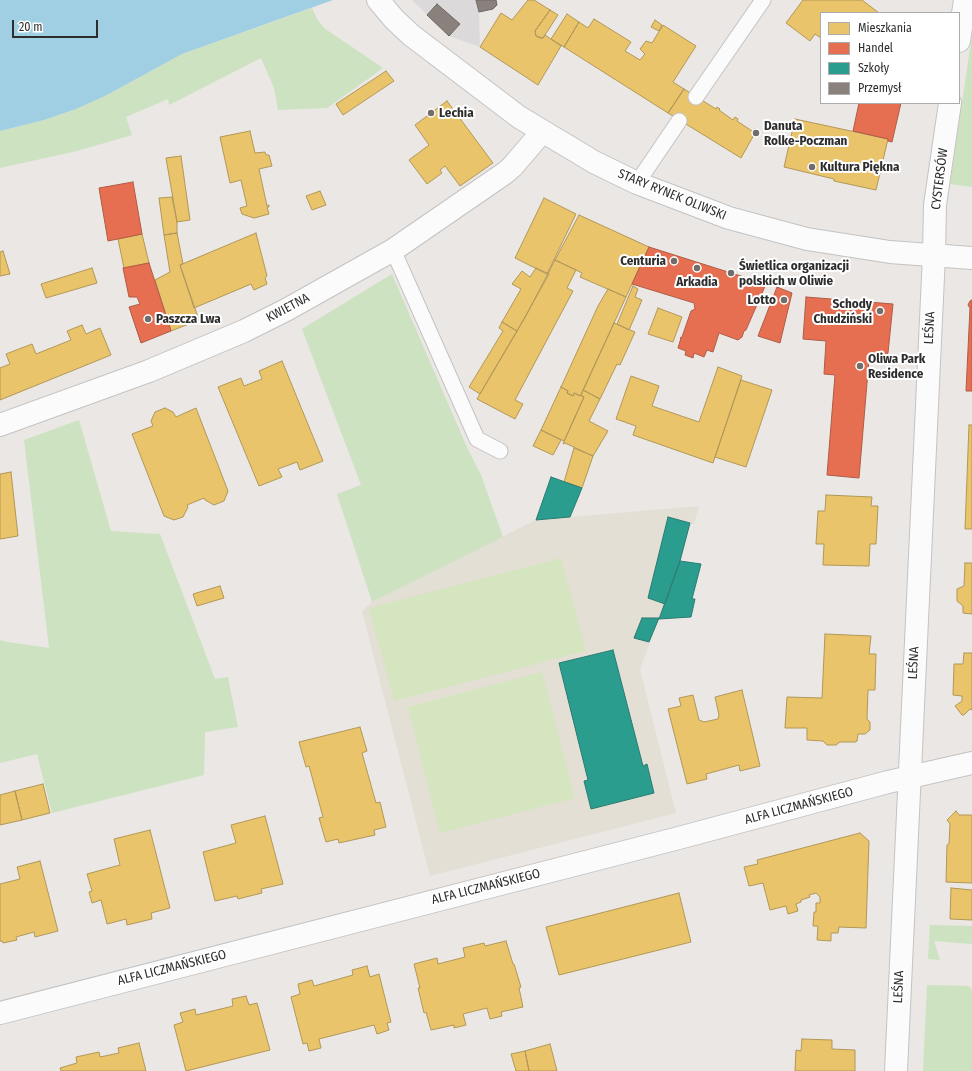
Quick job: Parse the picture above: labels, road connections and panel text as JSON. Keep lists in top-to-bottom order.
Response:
{
  "streets": {
    "street": [
      "CYSTERSÓW",
      "STARY RYNEK OLIWSKI",
      "KWIETNA",
      "LEŚNA",
      "ALFA LICZMAŃSKIEGO"
    ]
  },
  "crossings": [
    ["CYSTERSÓW", "STARY RYNEK OLIWSKI"],
    ["CYSTERSÓW", "LEŚNA"],
    ["STARY RYNEK OLIWSKI", "KWIETNA"],
    ["STARY RYNEK OLIWSKI", "LEŚNA"],
    ["LEŚNA", "ALFA LICZMAŃSKIEGO"]
  ],
  "places": [
    "Lechia",
    "Danuta Rolke-Poczman",
    "Kultura Piękna",
    "Centuria",
    "Arkadia",
    "Świetlica organizacji polskich w Oliwie",
    "Lotto",
    "Schody Chudziński",
    "Paszcza Lwa",
    "Oliwa Park Residence"
  ],
  "legend": [
    "Mieszkania",
    "Handel",
    "Szkoły",
    "Przemysł"
  ],
  "scale_bar": "20 m"
}
